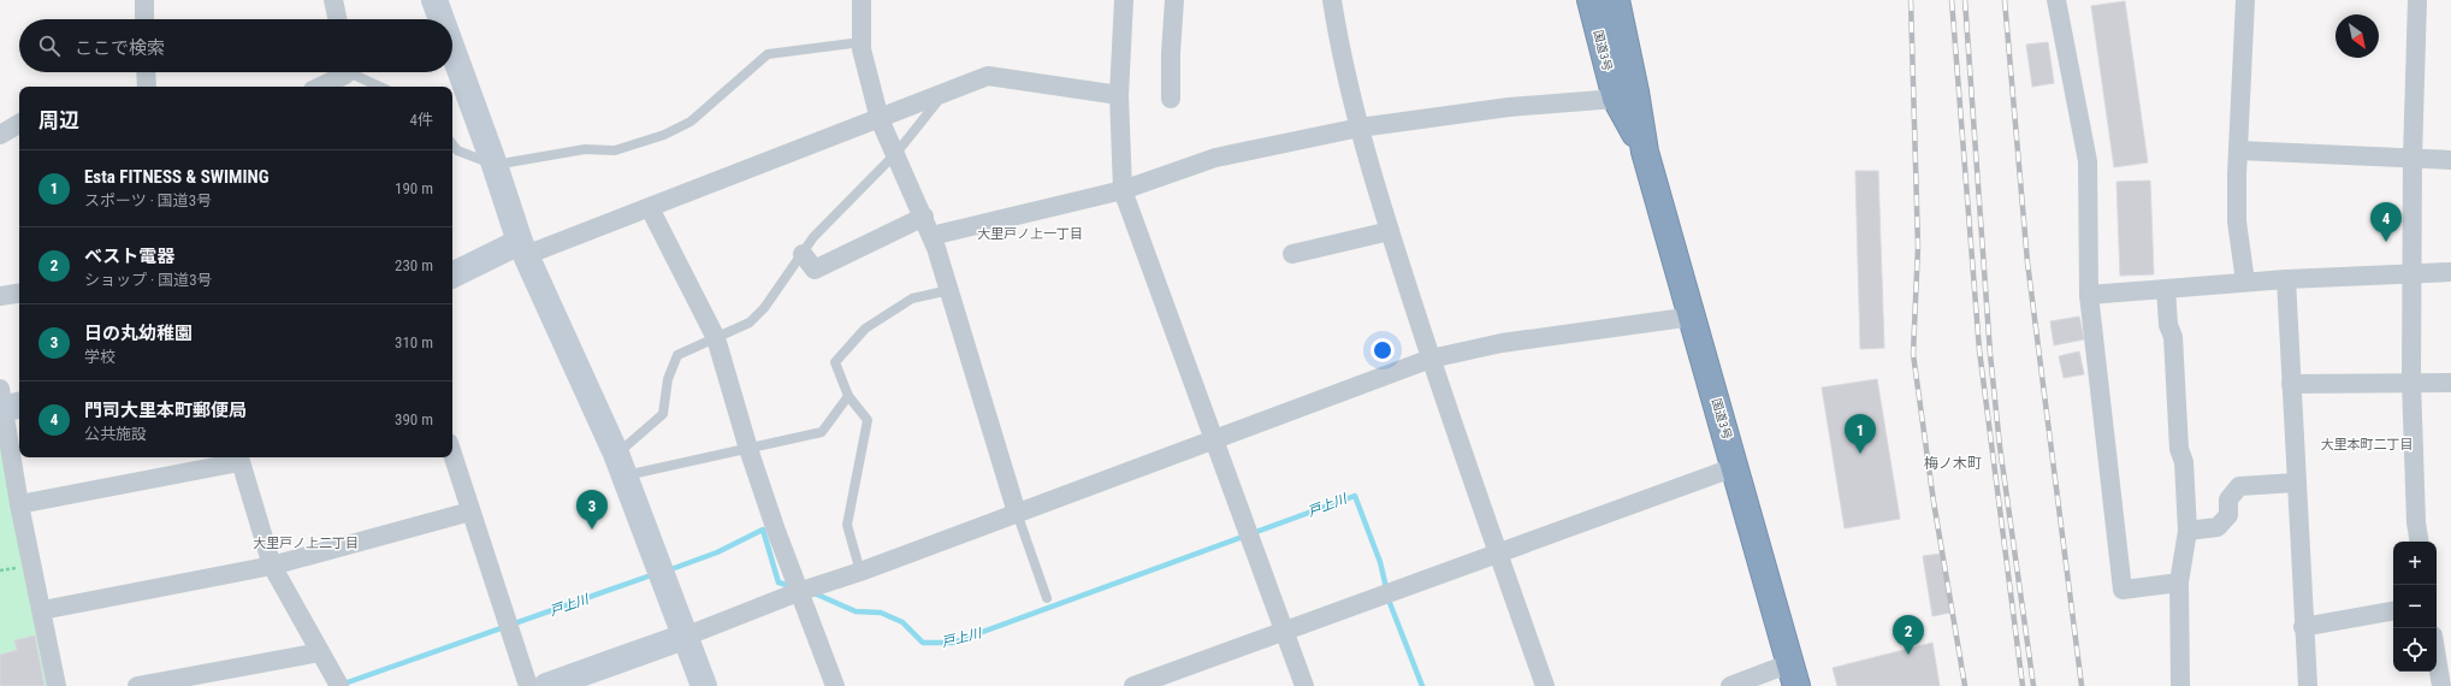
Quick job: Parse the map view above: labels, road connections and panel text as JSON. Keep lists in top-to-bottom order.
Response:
{
  "streets": {
    "highway": ["国道3号"]
  },
  "districts": [
    "大里戸ノ上一丁目",
    "大里本町二丁目",
    "梅ノ木町",
    "大里戸ノ上二丁目"
  ],
  "water": ["戸上川"],
  "north": "bottom right",
  "page": {
    "search": "ここで検索",
    "heading": ["周辺", "4件"],
    "list": [
      {
        "mark": "1",
        "name": "Esta FITNESS & SWIMING",
        "note": "スポーツ · 国道3号",
        "value": "190 m"
      },
      {
        "mark": "2",
        "name": "ベスト電器",
        "note": "ショップ · 国道3号",
        "value": "230 m"
      },
      {
        "mark": "3",
        "name": "日の丸幼稚園",
        "note": "学校",
        "value": "310 m"
      },
      {
        "mark": "4",
        "name": "門司大里本町郵便局",
        "note": "公共施設",
        "value": "390 m"
      }
    ],
    "pins": [
      "4",
      "1",
      "3",
      "2"
    ],
    "map_buttons": ["+", "−"]
  }
}
